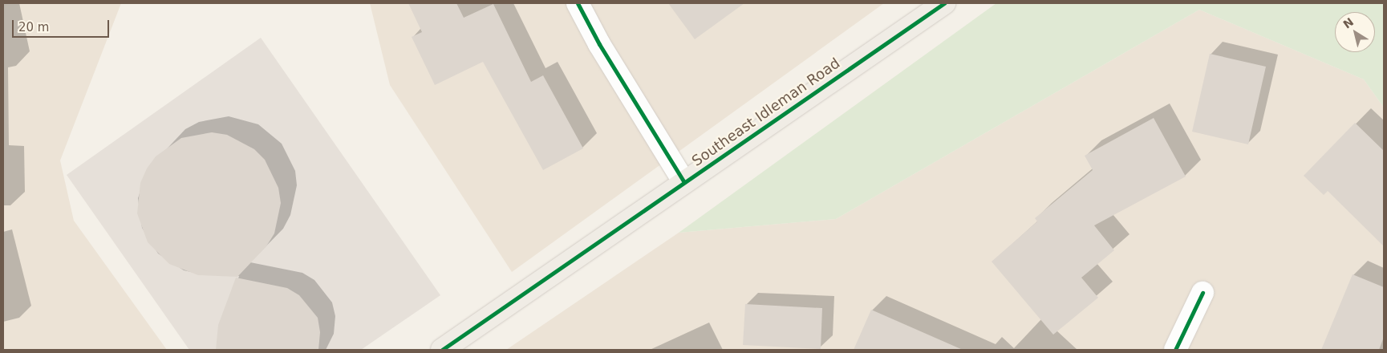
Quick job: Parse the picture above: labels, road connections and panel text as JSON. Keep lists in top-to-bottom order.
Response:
{
  "streets": {
    "main road": ["Southeast Idleman Road"]
  },
  "scale_bar": "20 m",
  "north": "top left"
}
